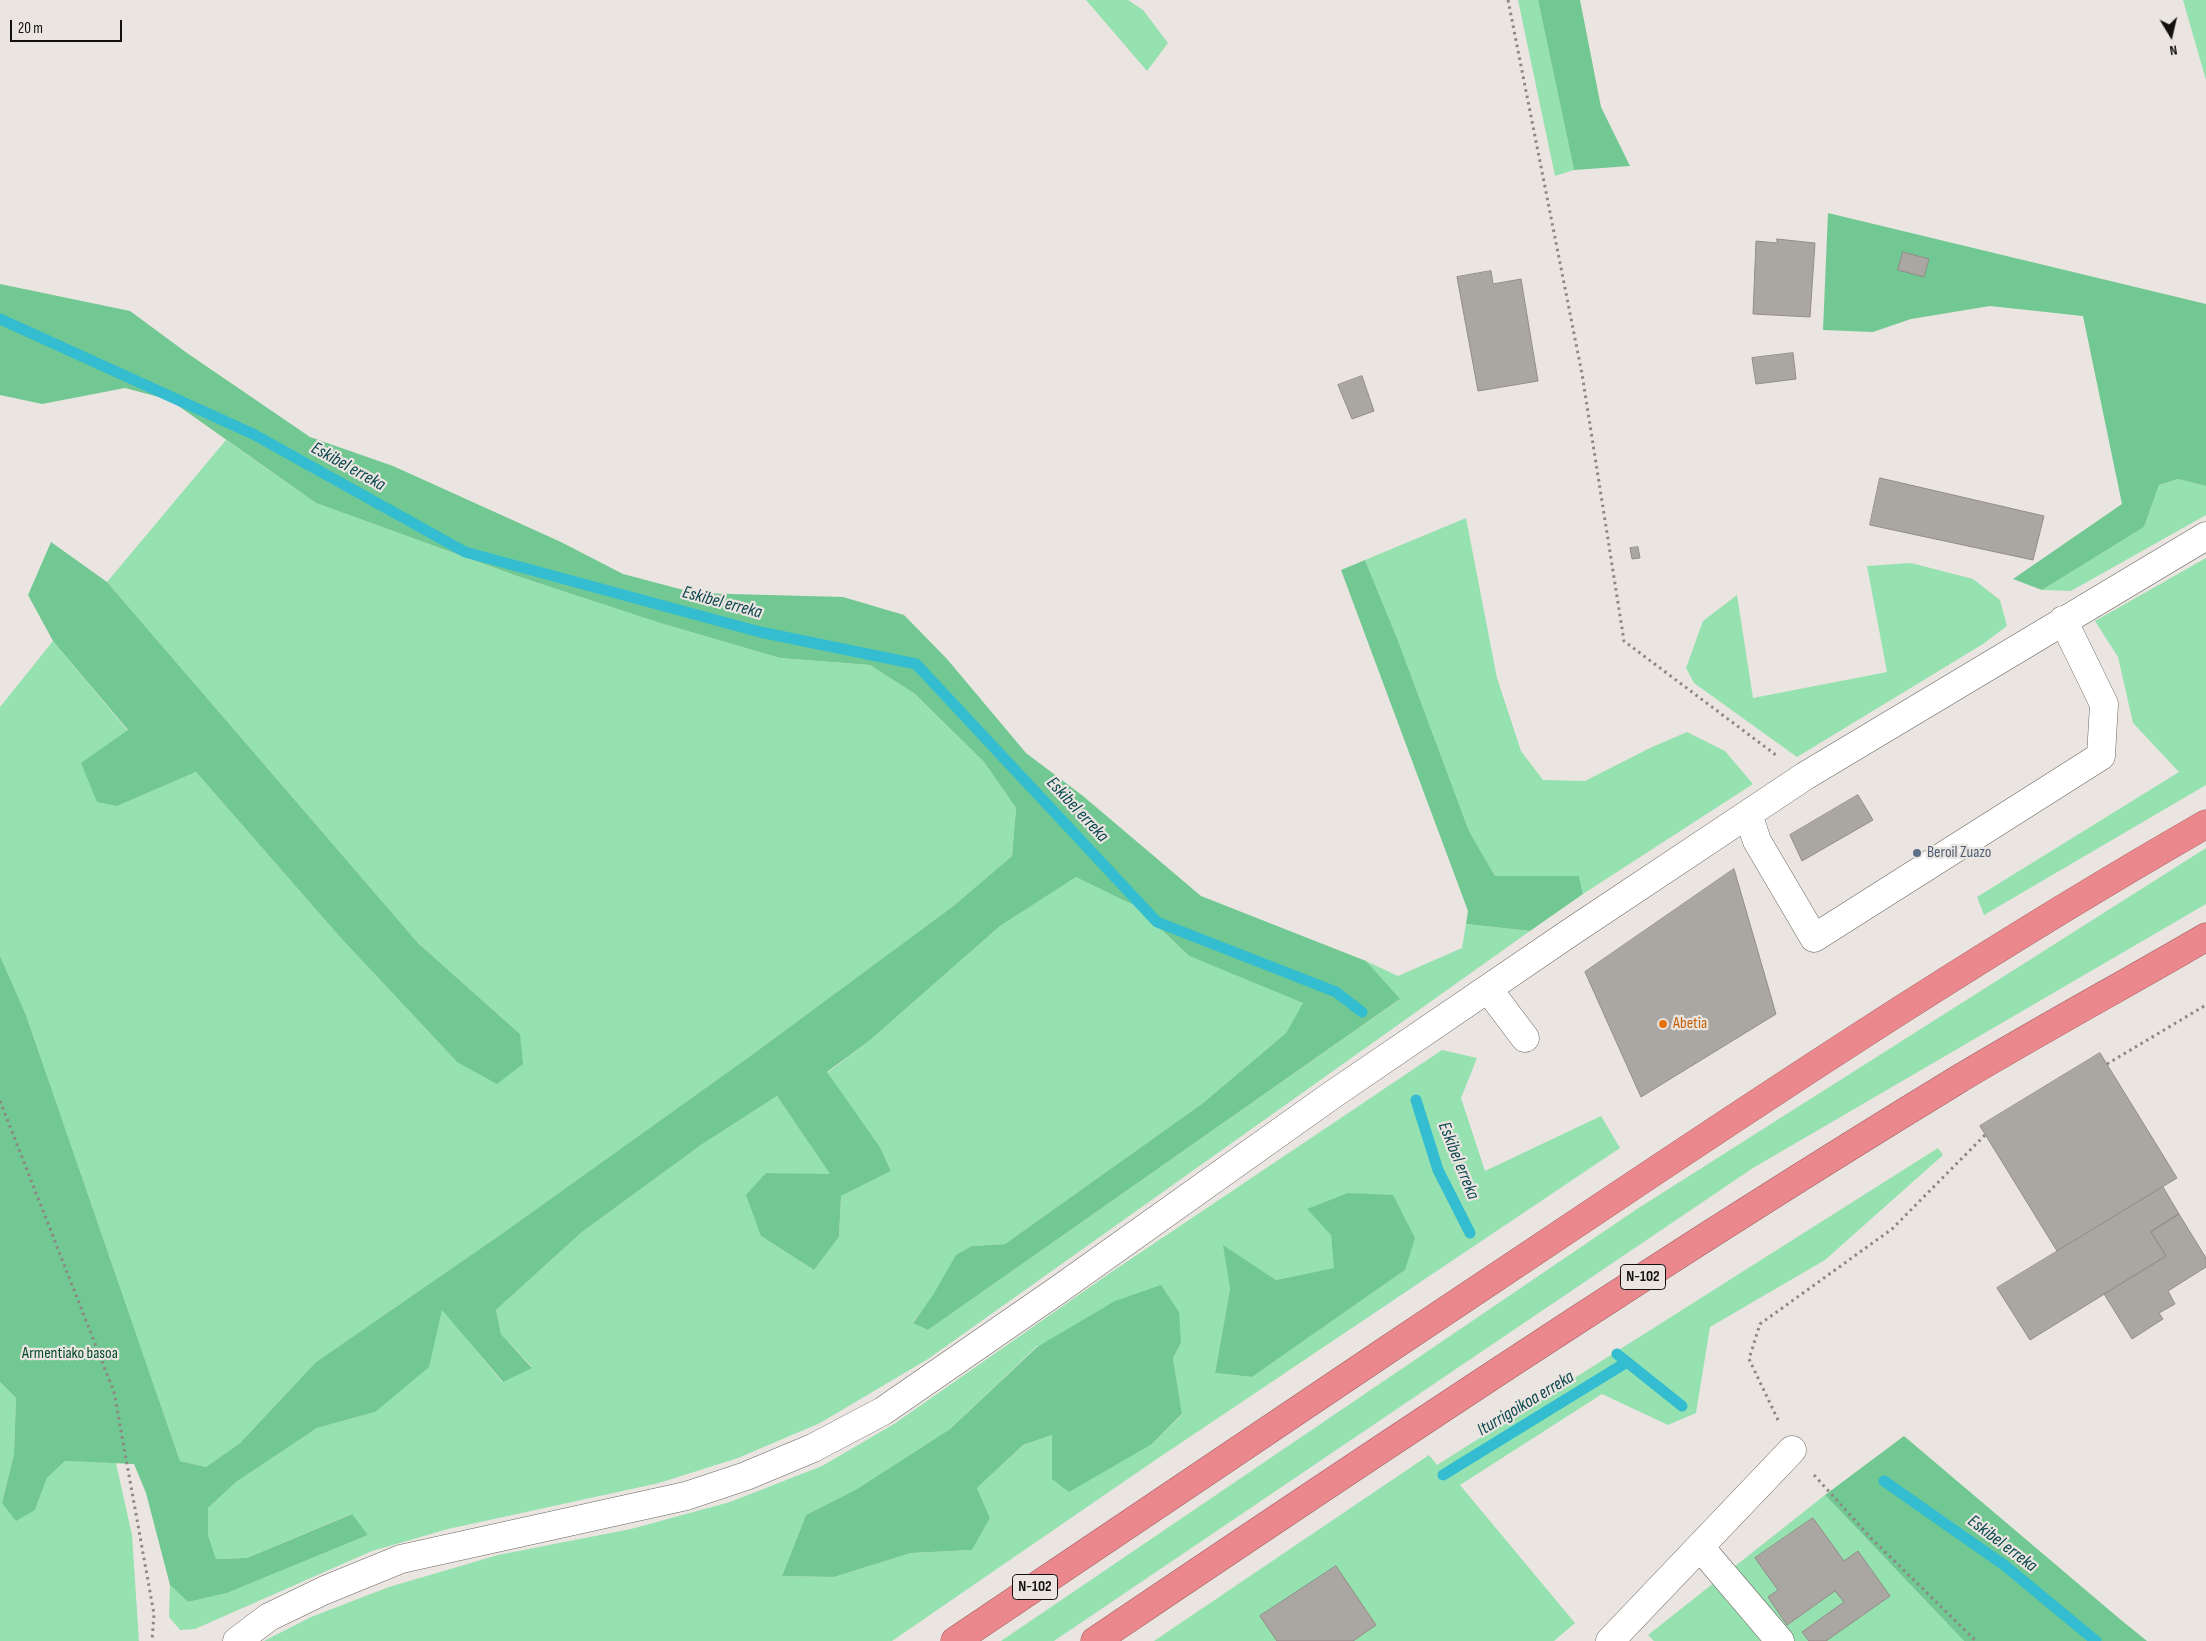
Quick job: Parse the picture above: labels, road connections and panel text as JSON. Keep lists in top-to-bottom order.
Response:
{
  "streets": {
    "highway": ["N-102"]
  },
  "water": ["Eskibel erreka", "Iturrigoikoa erreka"],
  "parks": ["Armentiako basoa"],
  "places": ["Beroil Zuazo", "Abetia"],
  "scale_bar": "20 m",
  "north": "bottom"
}
